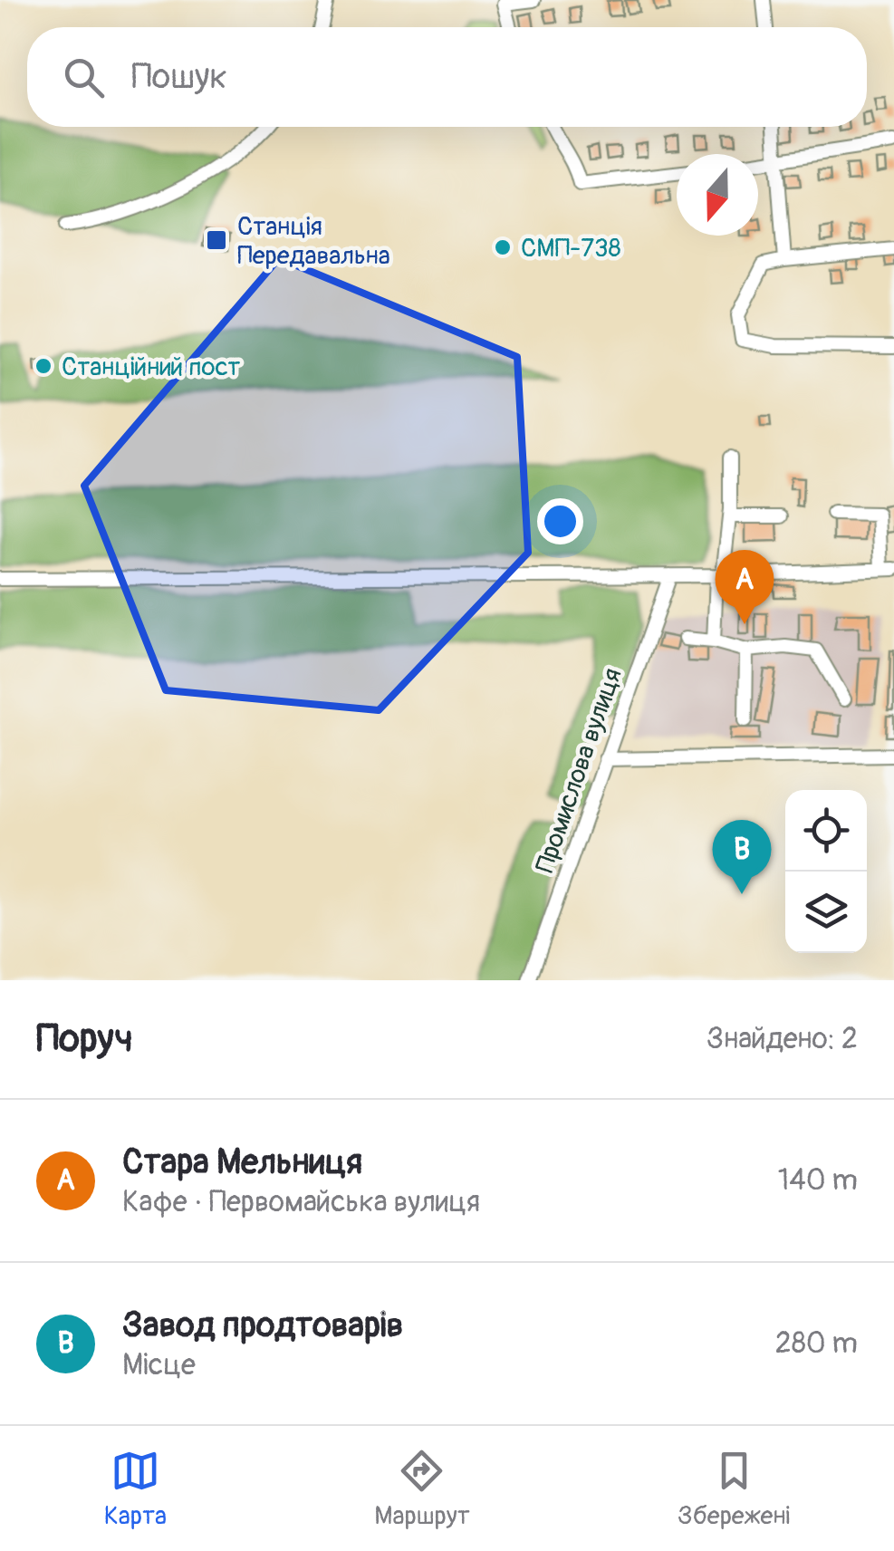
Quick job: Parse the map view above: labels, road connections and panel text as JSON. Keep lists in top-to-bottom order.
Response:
{
  "streets": {
    "street": ["Промислова вулиця"]
  },
  "places": {
    "transit": ["Станція Передавальна"],
    "other": ["СМП-738", "Станційний пост"]
  },
  "north": "bottom",
  "page": {
    "search": "Пошук",
    "pins": ["A", "B"],
    "heading": ["Поруч", "Знайдено: 2"],
    "list": [
      {
        "mark": "A",
        "name": "Стара Мельниця",
        "note": "Кафе · Первомайська вулиця",
        "value": "140 m"
      },
      {
        "mark": "B",
        "name": "Завод продтоварів",
        "note": "Місце",
        "value": "280 m"
      }
    ],
    "nav": ["Карта", "Маршрут", "Збережені"]
  }
}
